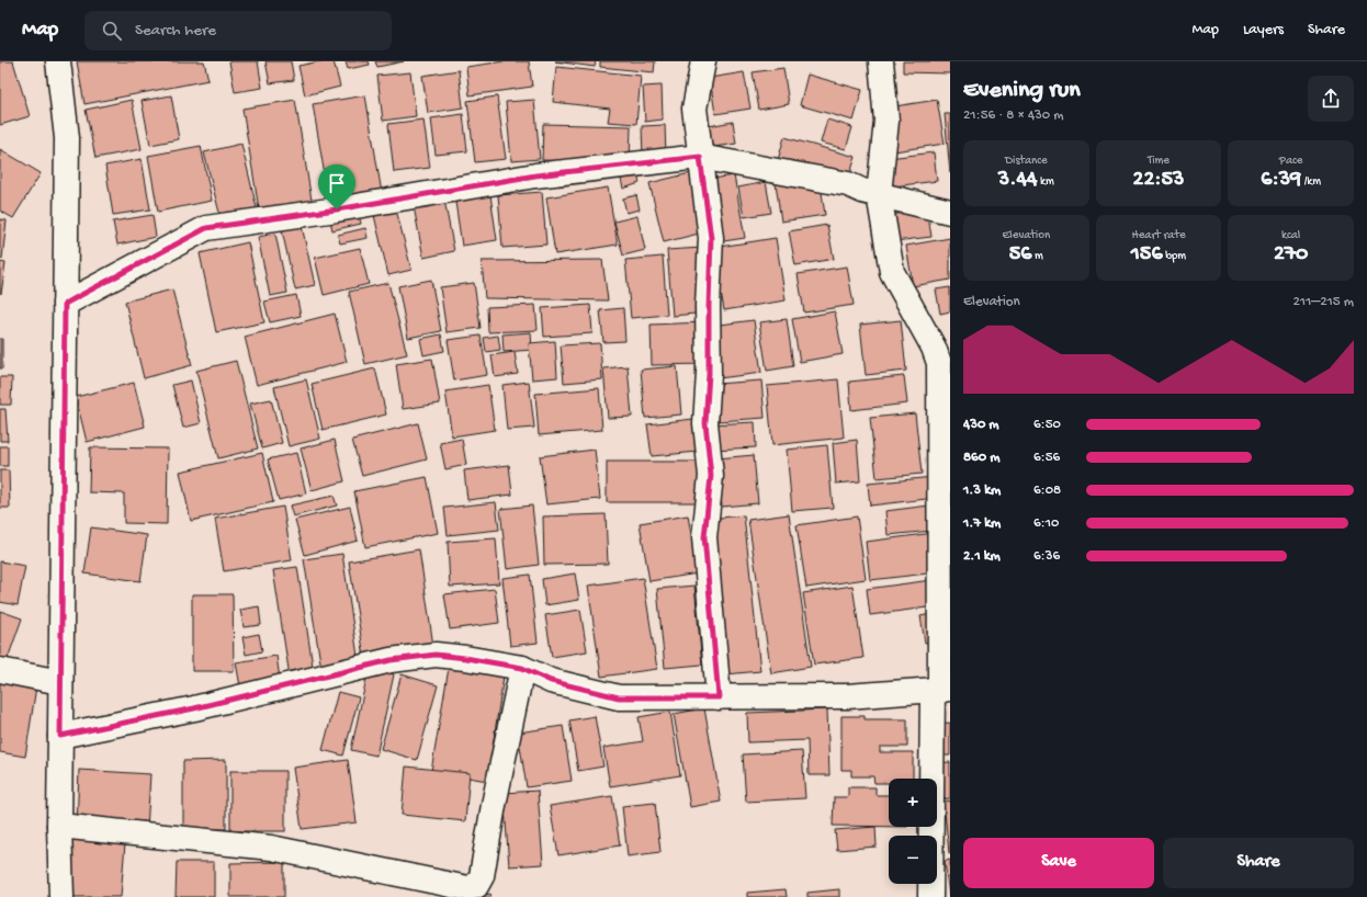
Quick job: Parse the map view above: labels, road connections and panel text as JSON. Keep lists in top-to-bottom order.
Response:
{
  "page": {
    "header": "Map",
    "search": "Search here",
    "nav": ["Map", "Layers", "Share"],
    "heading": ["Evening run", "21:56 · 8 × 430 m"],
    "stats": [
      ["Distance", "3.44 km"],
      ["Time", "22:53"],
      ["Pace", "6:39 /km"],
      ["Elevation", "56 m"],
      ["Heart rate", "156 bpm"],
      ["kcal", "270"]
    ],
    "chart": ["Elevation", "211–215 m"],
    "list": [
      {
        "name": "430 m",
        "note": "6:50"
      },
      {
        "name": "860 m",
        "note": "6:56"
      },
      {
        "name": "1.3 km",
        "note": "6:08"
      },
      {
        "name": "1.7 km",
        "note": "6:10"
      },
      {
        "name": "2.1 km",
        "note": "6:36"
      }
    ],
    "map_buttons": ["+", "−"],
    "buttons": ["Save", "Share"]
  }
}
